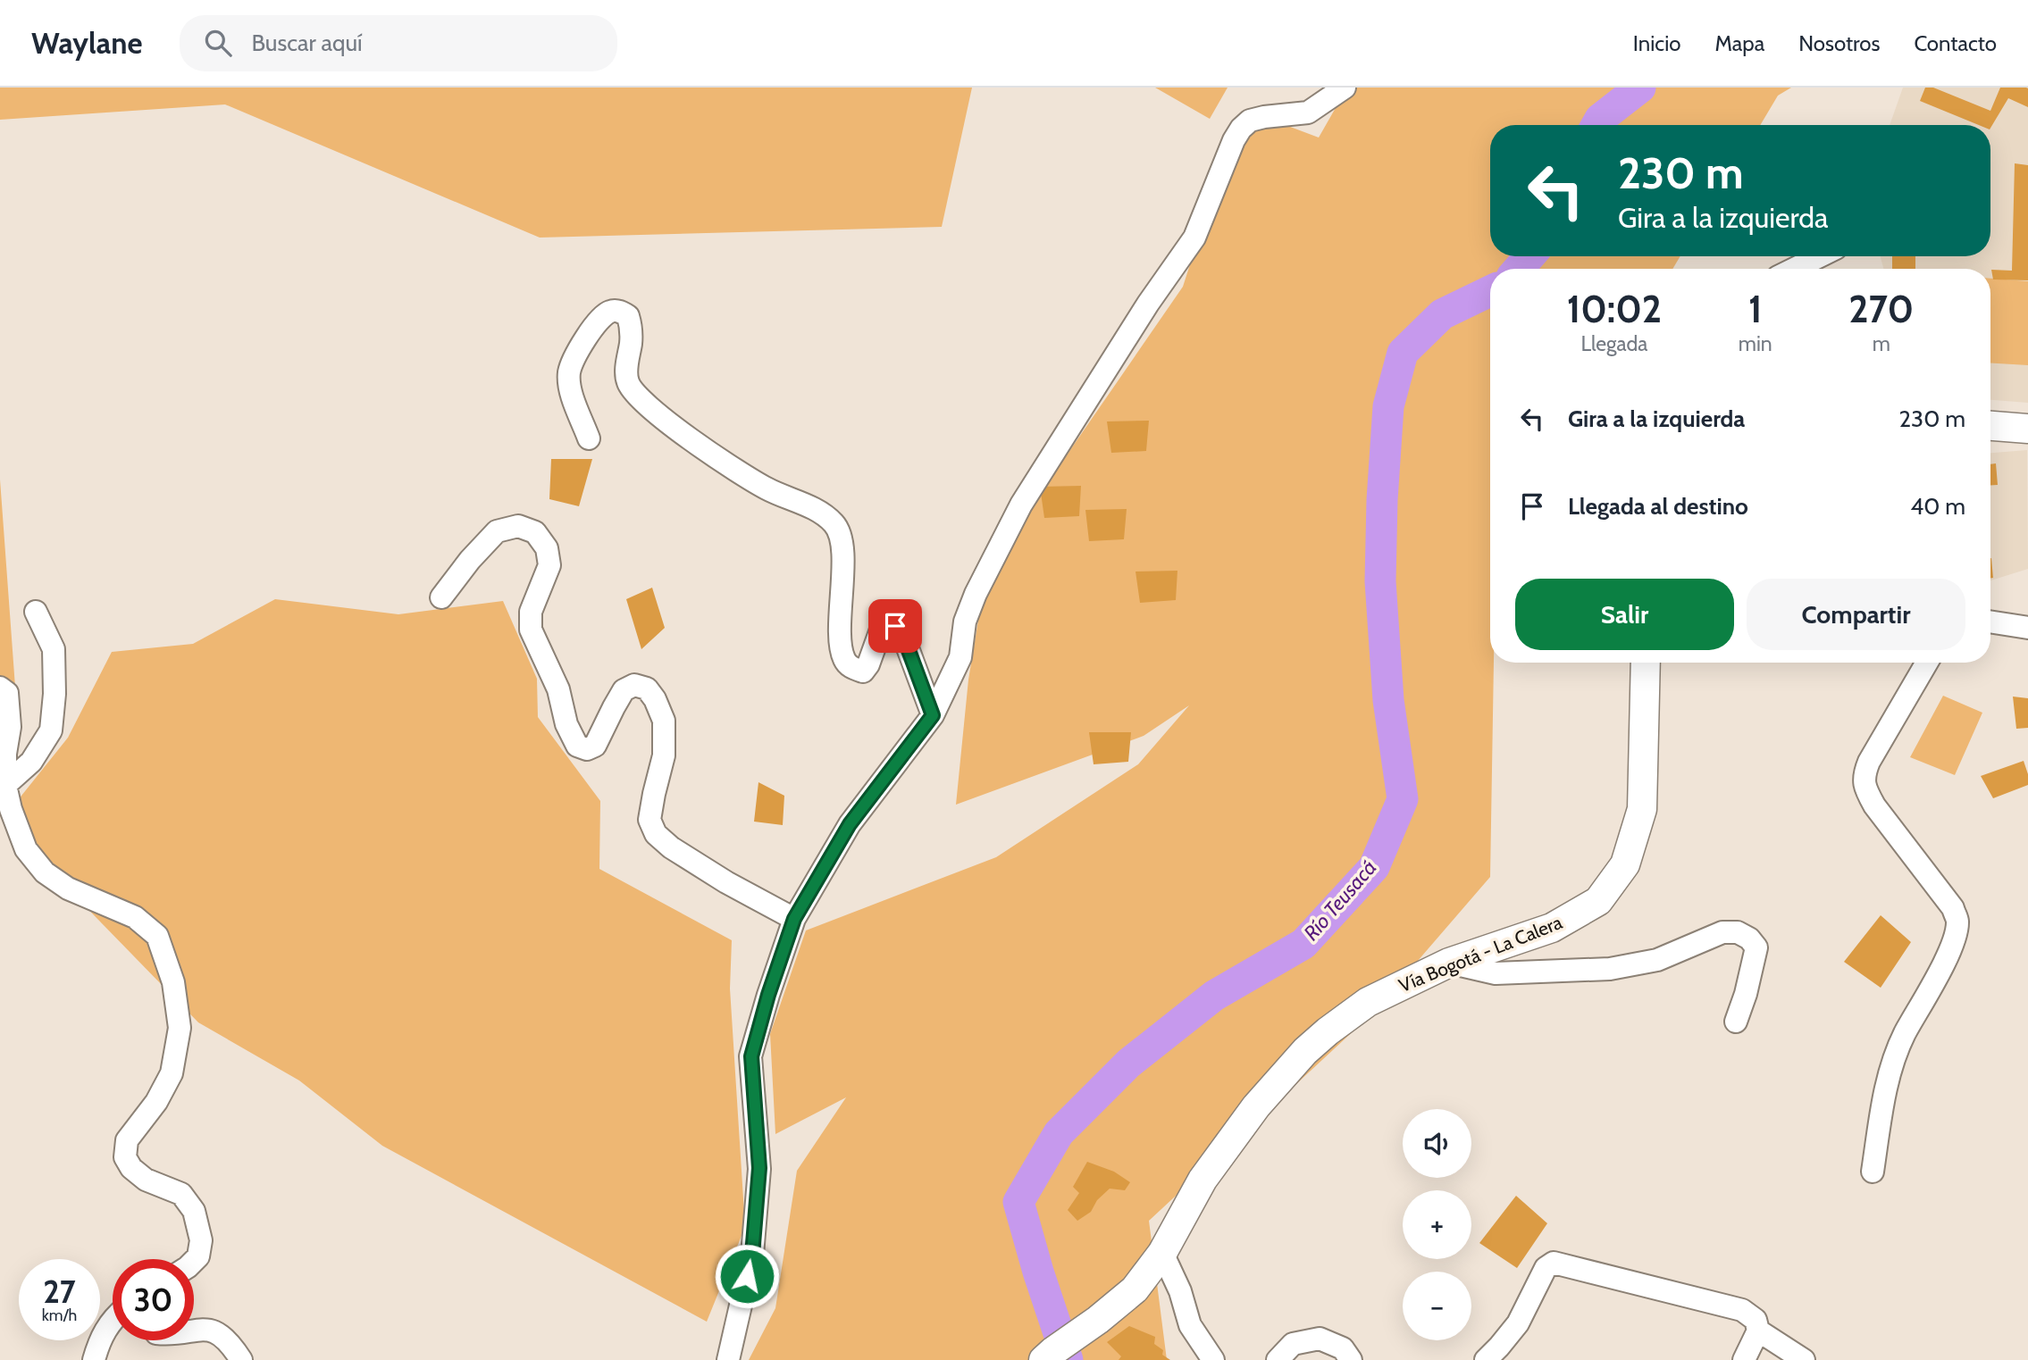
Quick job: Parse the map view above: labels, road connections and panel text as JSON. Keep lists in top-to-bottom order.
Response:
{
  "streets": {
    "main road": ["Vía Bogotá - La Calera"]
  },
  "water": ["Río Teusacá"],
  "page": {
    "header": "Waylane",
    "search": "Buscar aquí",
    "nav": [
      "Inicio",
      "Mapa",
      "Nosotros",
      "Contacto"
    ],
    "turn": ["230 m", "Gira a la izquierda"],
    "eta": [
      "10:02",
      "Llegada",
      "1",
      "min",
      "270",
      "m"
    ],
    "list": [
      {
        "name": "Gira a la izquierda",
        "value": "230 m"
      },
      {
        "name": "Llegada al destino",
        "value": "40 m"
      }
    ],
    "buttons": ["Salir", "Compartir"],
    "map_buttons": ["+", "−"],
    "speed": "27 km/h",
    "limit": "30"
  }
}
